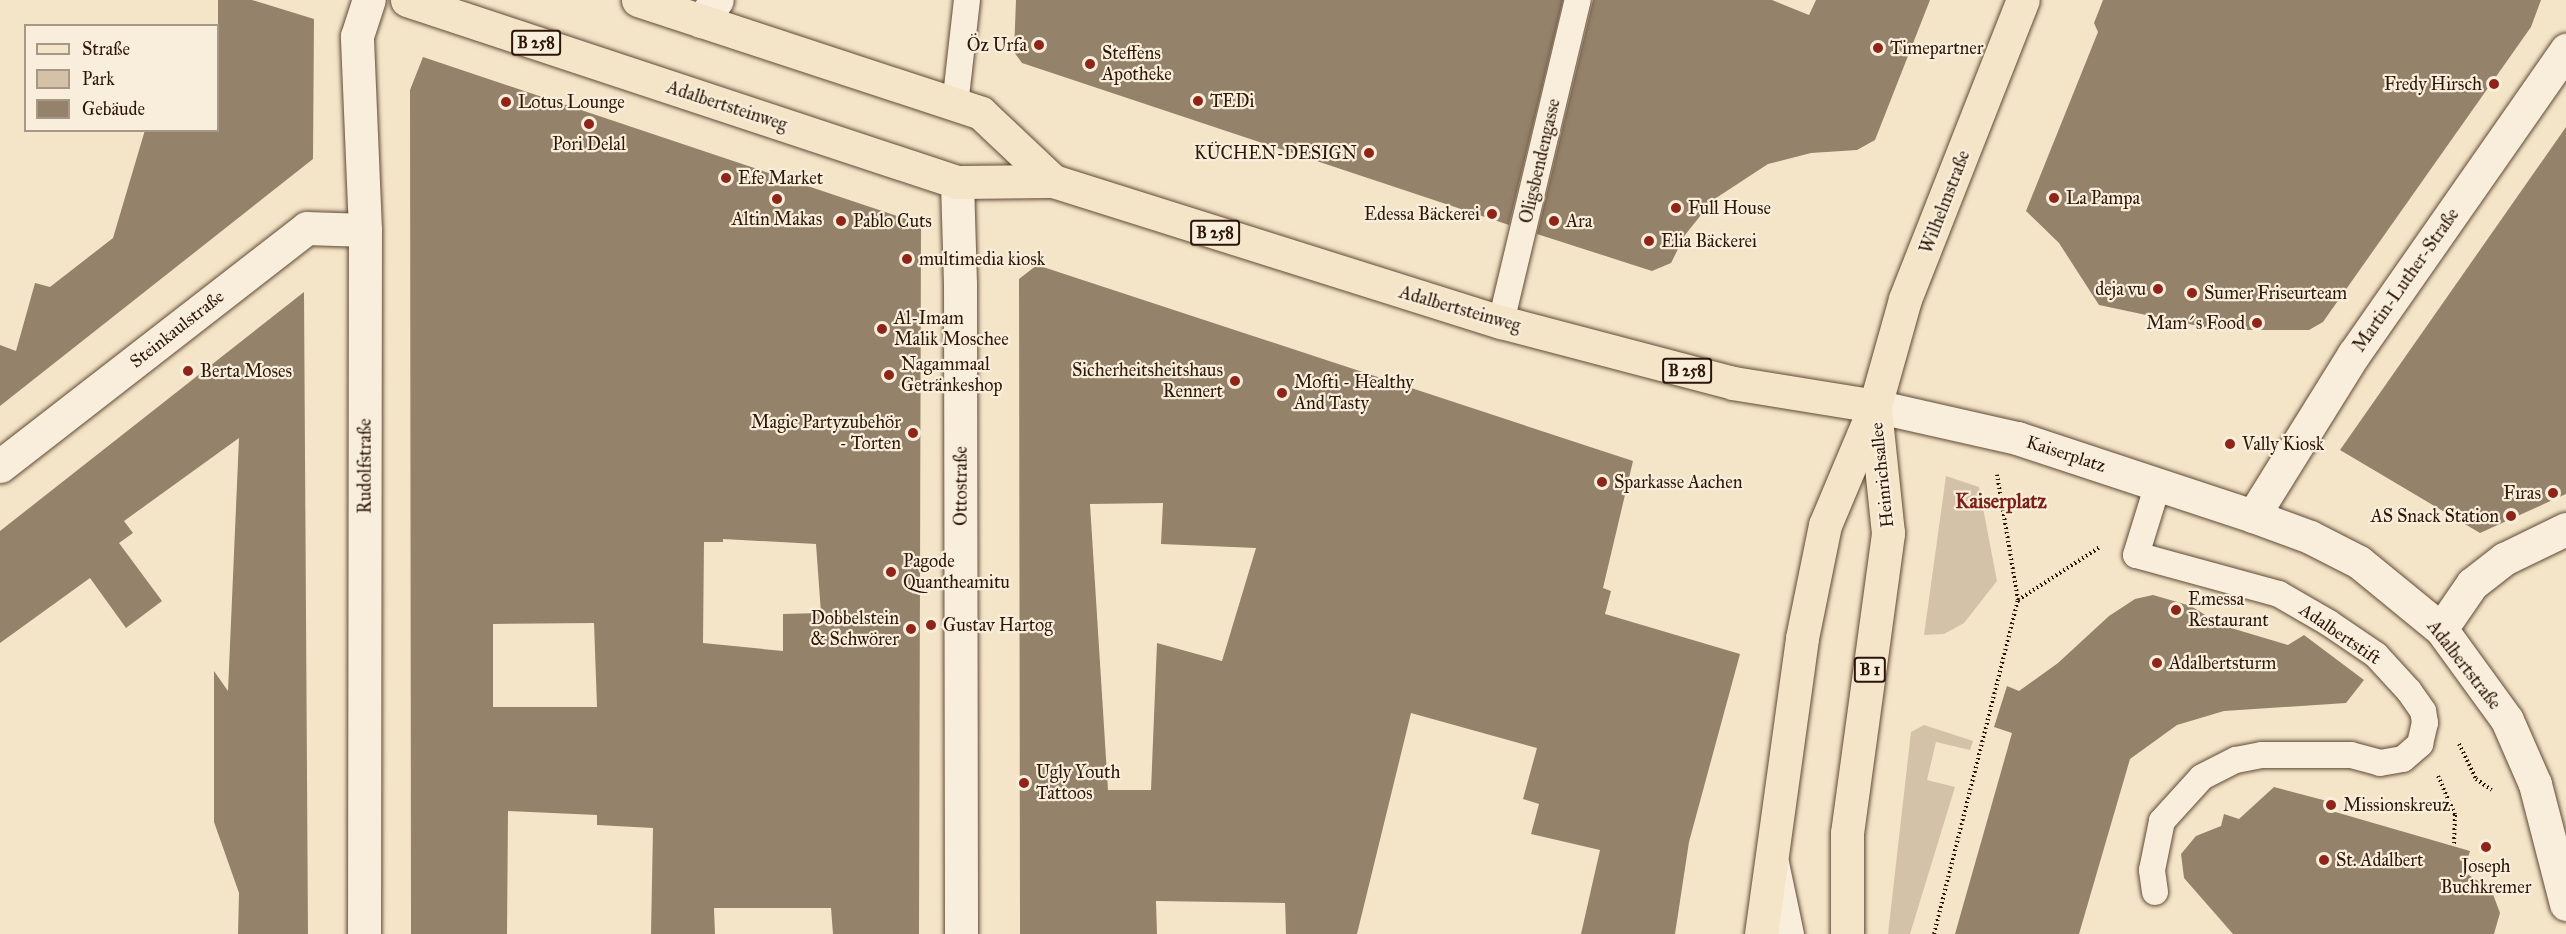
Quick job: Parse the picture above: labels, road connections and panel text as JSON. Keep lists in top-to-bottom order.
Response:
{
  "streets": {
    "main road": [
      "B 258",
      "Adalbertsteinweg",
      "Wilhelmstraße",
      "Heinrichsallee",
      "B 1"
    ],
    "street": [
      "Martin-Luther-Straße",
      "Steinkaulstraße",
      "Kaiserplatz",
      "Rudolfstraße",
      "Ottostraße",
      "Adalbertstraße"
    ],
    "lane": ["Oligsbendengasse", "Adalbertstift"]
  },
  "crossings": [
    ["Adalbertsteinweg", "Oligsbendengasse"],
    ["Adalbertsteinweg", "Wilhelmstraße"],
    ["Adalbertsteinweg", "Kaiserplatz"],
    ["Adalbertsteinweg", "Heinrichsallee"],
    ["Adalbertsteinweg", "Ottostraße"],
    ["Wilhelmstraße", "Kaiserplatz"],
    ["Wilhelmstraße", "Heinrichsallee"],
    ["Martin-Luther-Straße", "Kaiserplatz"],
    ["Martin-Luther-Straße", "Adalbertstraße"],
    ["Steinkaulstraße", "Rudolfstraße"],
    ["Kaiserplatz", "Heinrichsallee"],
    ["Kaiserplatz", "Adalbertstraße"]
  ],
  "districts": ["Kaiserplatz"],
  "places": [
    "Öz Urfa",
    "Timepartner",
    "Steffens Apotheke",
    "Fredy Hirsch",
    "TEDi",
    "Lotus Lounge",
    "Pori Delal",
    "KÜCHEN-DESIGN",
    "Efe Market",
    "La Pampa",
    "Altin Makas",
    "Full House",
    "Edessa Bäckerei",
    "Pablo Cuts",
    "Ara",
    "Elia Bäckerei",
    "multimedia kiosk",
    "deja vu",
    "Sumer Friseurteam",
    "Mam´s Food",
    "Al-Imam Malik Moschee",
    "Berta Moses",
    "Nagammaal Getränkeshop",
    "Sicherheitsheitshaus Rennert",
    "Mofti - Healthy And Tasty",
    "Magic Partyzubehör - Torten",
    "Vally Kiosk",
    "Sparkasse Aachen",
    "Fıras",
    "AS Snack Station",
    "Pagode Quantheamitu",
    "Emessa Restaurant",
    "Gustav Hartog",
    "Dobbelstein & Schwörer",
    "Adalbertsturm",
    "Ugly Youth Tattoos",
    "Missionskreuz",
    "Joseph Buchkremer",
    "St. Adalbert"
  ],
  "legend": ["Straße", "Park", "Gebäude"]
}
